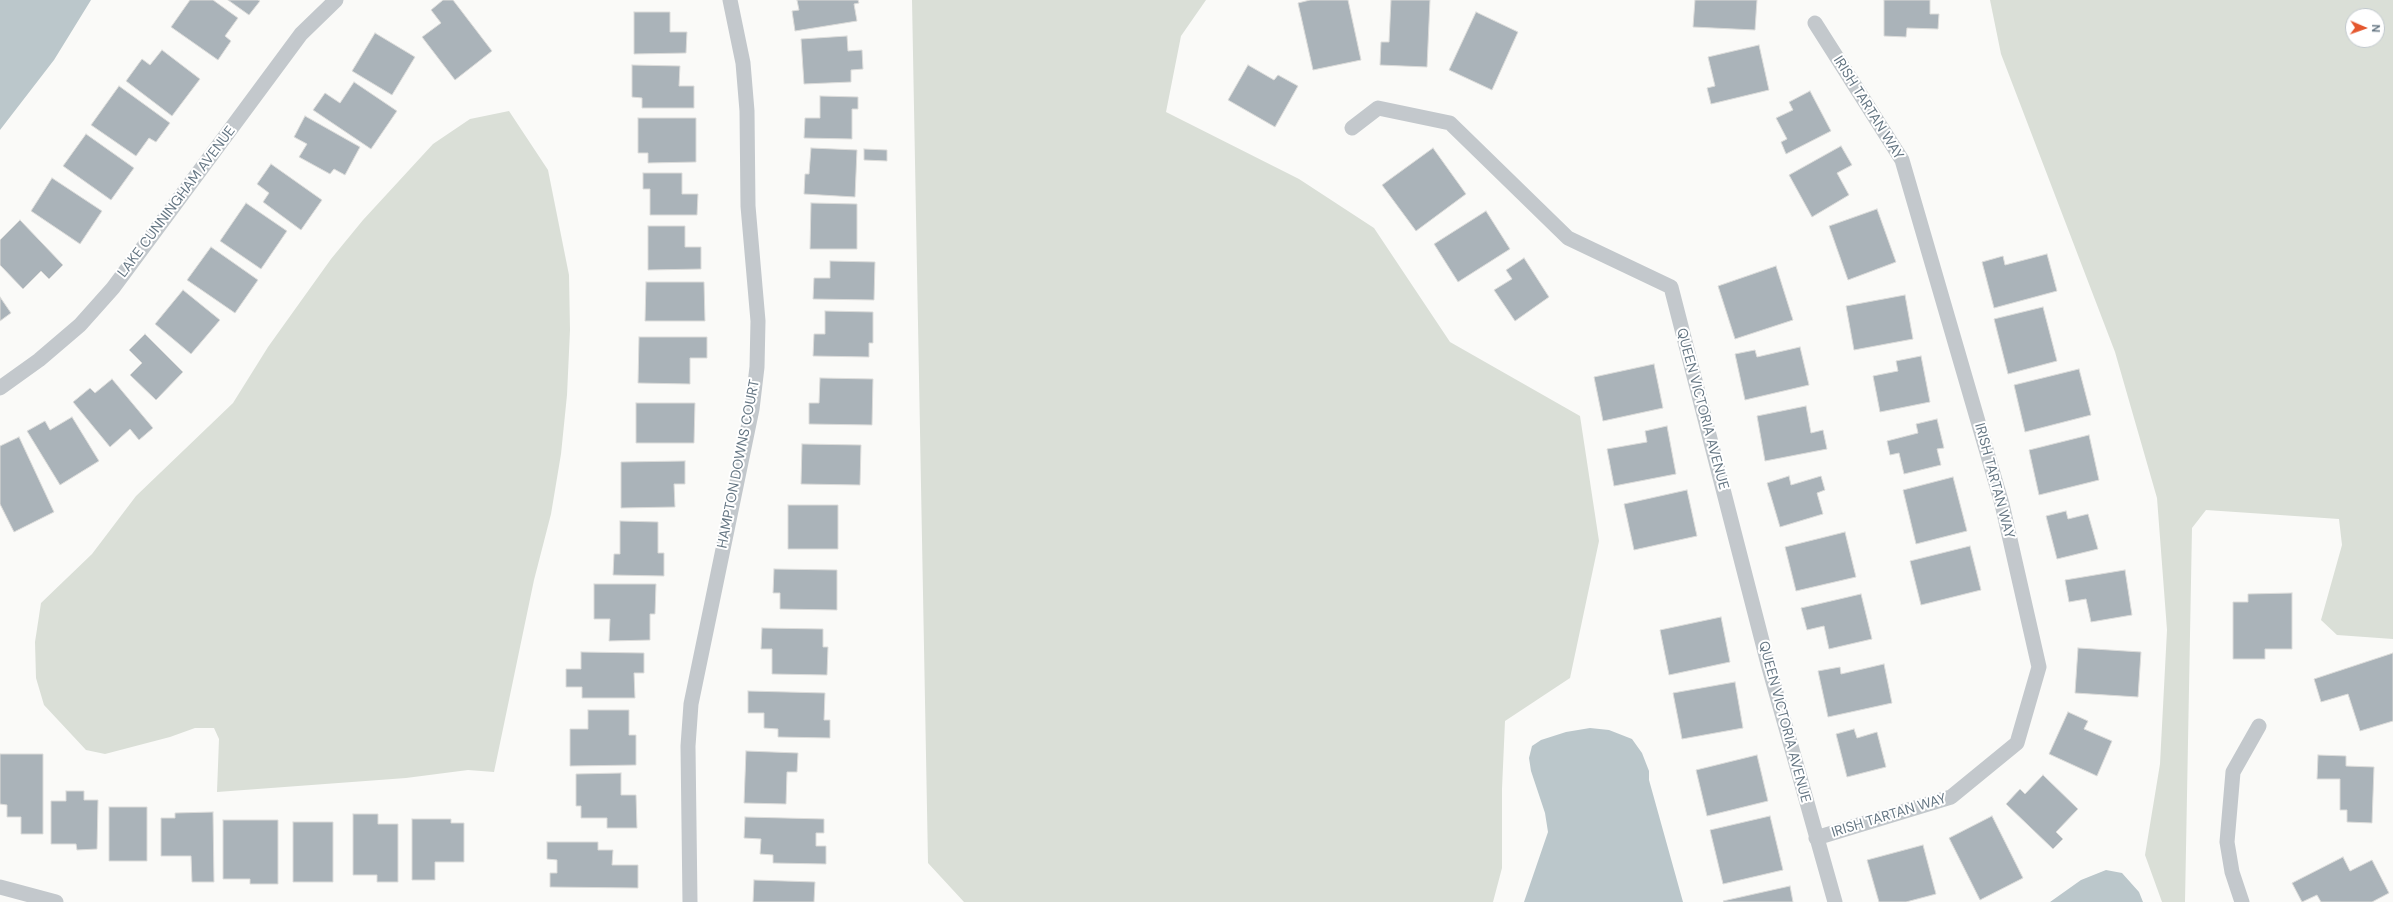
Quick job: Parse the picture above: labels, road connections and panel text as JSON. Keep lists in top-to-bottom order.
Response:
{
  "streets": {
    "street": [
      "IRISH TARTAN WAY",
      "LAKE CUNNINGHAM AVENUE",
      "QUEEN VICTORIA AVENUE",
      "HAMPTON DOWNS COURT"
    ]
  },
  "crossings": [
    ["IRISH TARTAN WAY", "QUEEN VICTORIA AVENUE"]
  ],
  "north": "right"
}
